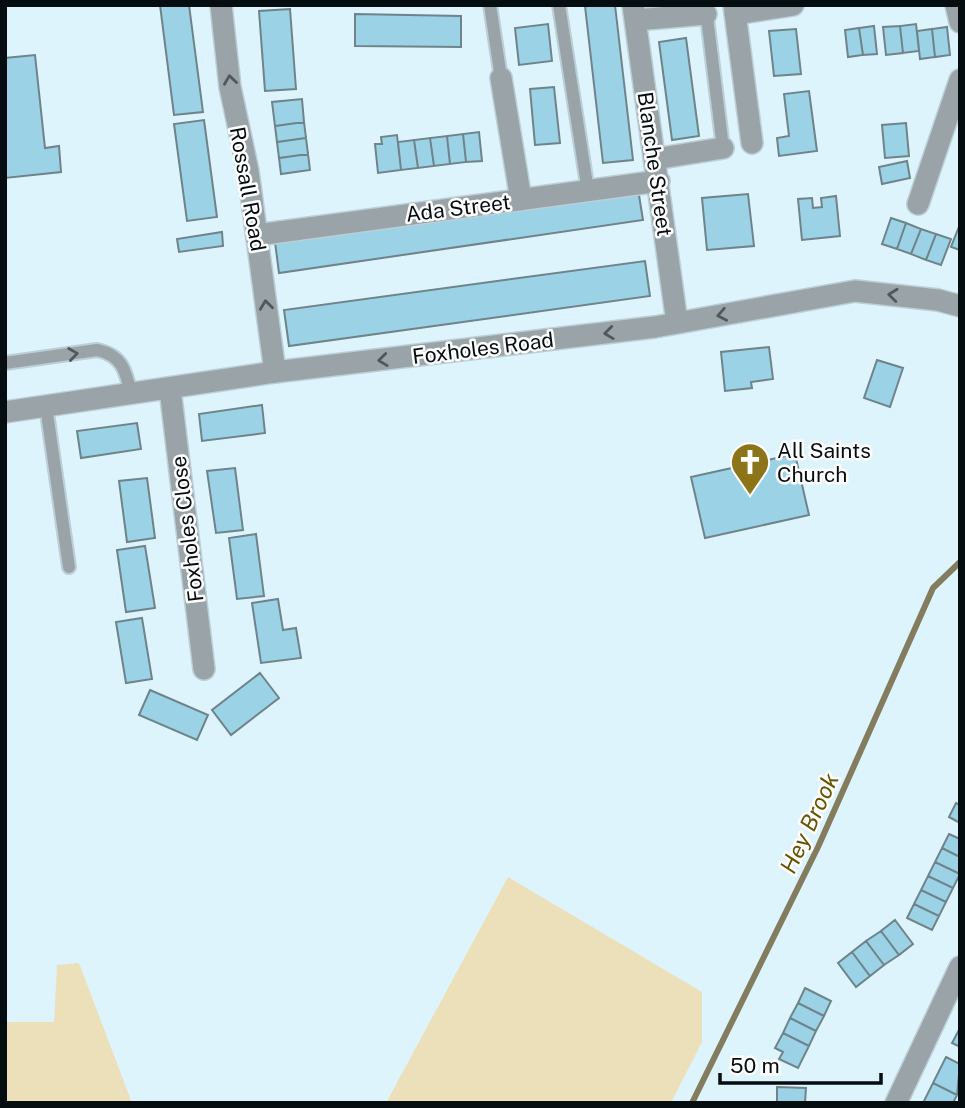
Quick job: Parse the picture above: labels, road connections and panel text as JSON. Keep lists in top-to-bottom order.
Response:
{
  "streets": {
    "street": [
      "Blanche Street",
      "Rossall Road",
      "Ada Street",
      "Foxholes Road",
      "Foxholes Close"
    ]
  },
  "crossings": [
    ["Blanche Street", "Ada Street"],
    ["Blanche Street", "Foxholes Road"],
    ["Rossall Road", "Ada Street"],
    ["Rossall Road", "Foxholes Road"],
    ["Foxholes Road", "Foxholes Close"]
  ],
  "one_way": ["Rossall Road", "Foxholes Road"],
  "water": ["Hey Brook"],
  "places": {
    "church": ["All Saints Church"]
  },
  "scale_bar": "50 m"
}
